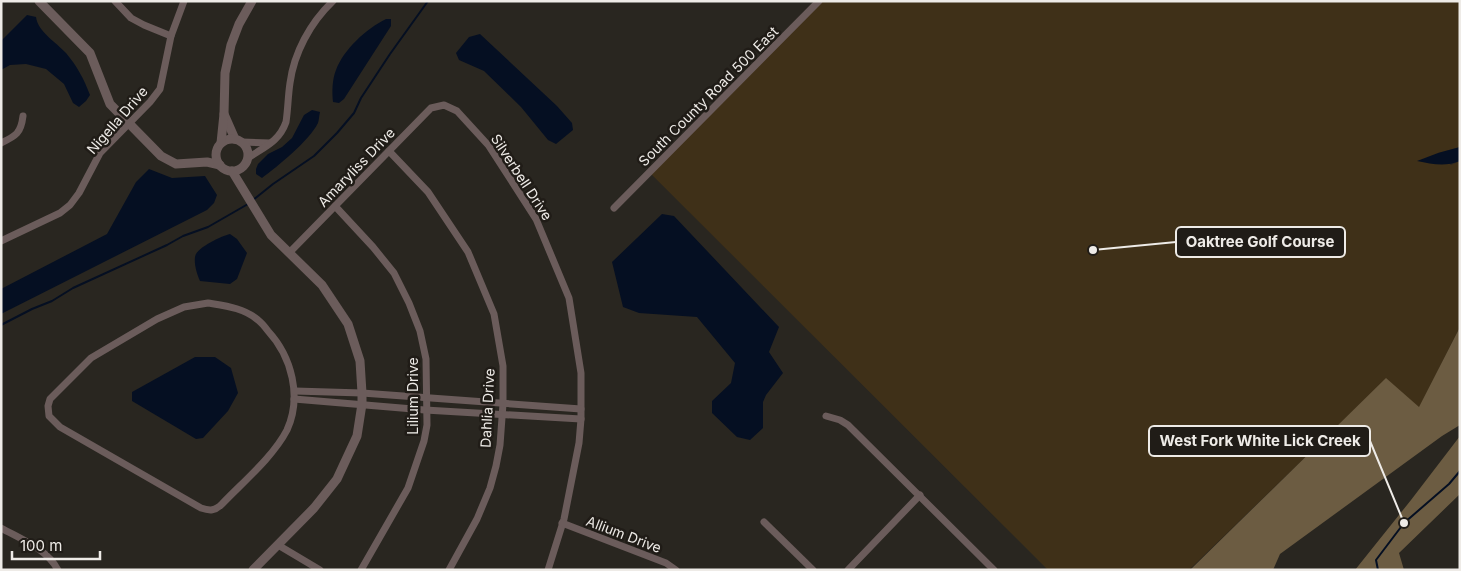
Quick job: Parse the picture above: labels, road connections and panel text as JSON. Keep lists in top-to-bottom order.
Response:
{
  "streets": {
    "street": [
      "South County Road 500 East",
      "Nigella Drive",
      "Amaryliss Drive",
      "Silverbell Drive",
      "Lilium Drive",
      "Dahlia Drive",
      "Allium Drive"
    ]
  },
  "crossings": [
    ["Amaryliss Drive", "Silverbell Drive"],
    ["Amaryliss Drive", "Lilium Drive"],
    ["Amaryliss Drive", "Dahlia Drive"],
    ["Silverbell Drive", "Allium Drive"]
  ],
  "places": ["Oaktree Golf Course", "West Fork White Lick Creek"],
  "scale_bar": "100 m"
}
